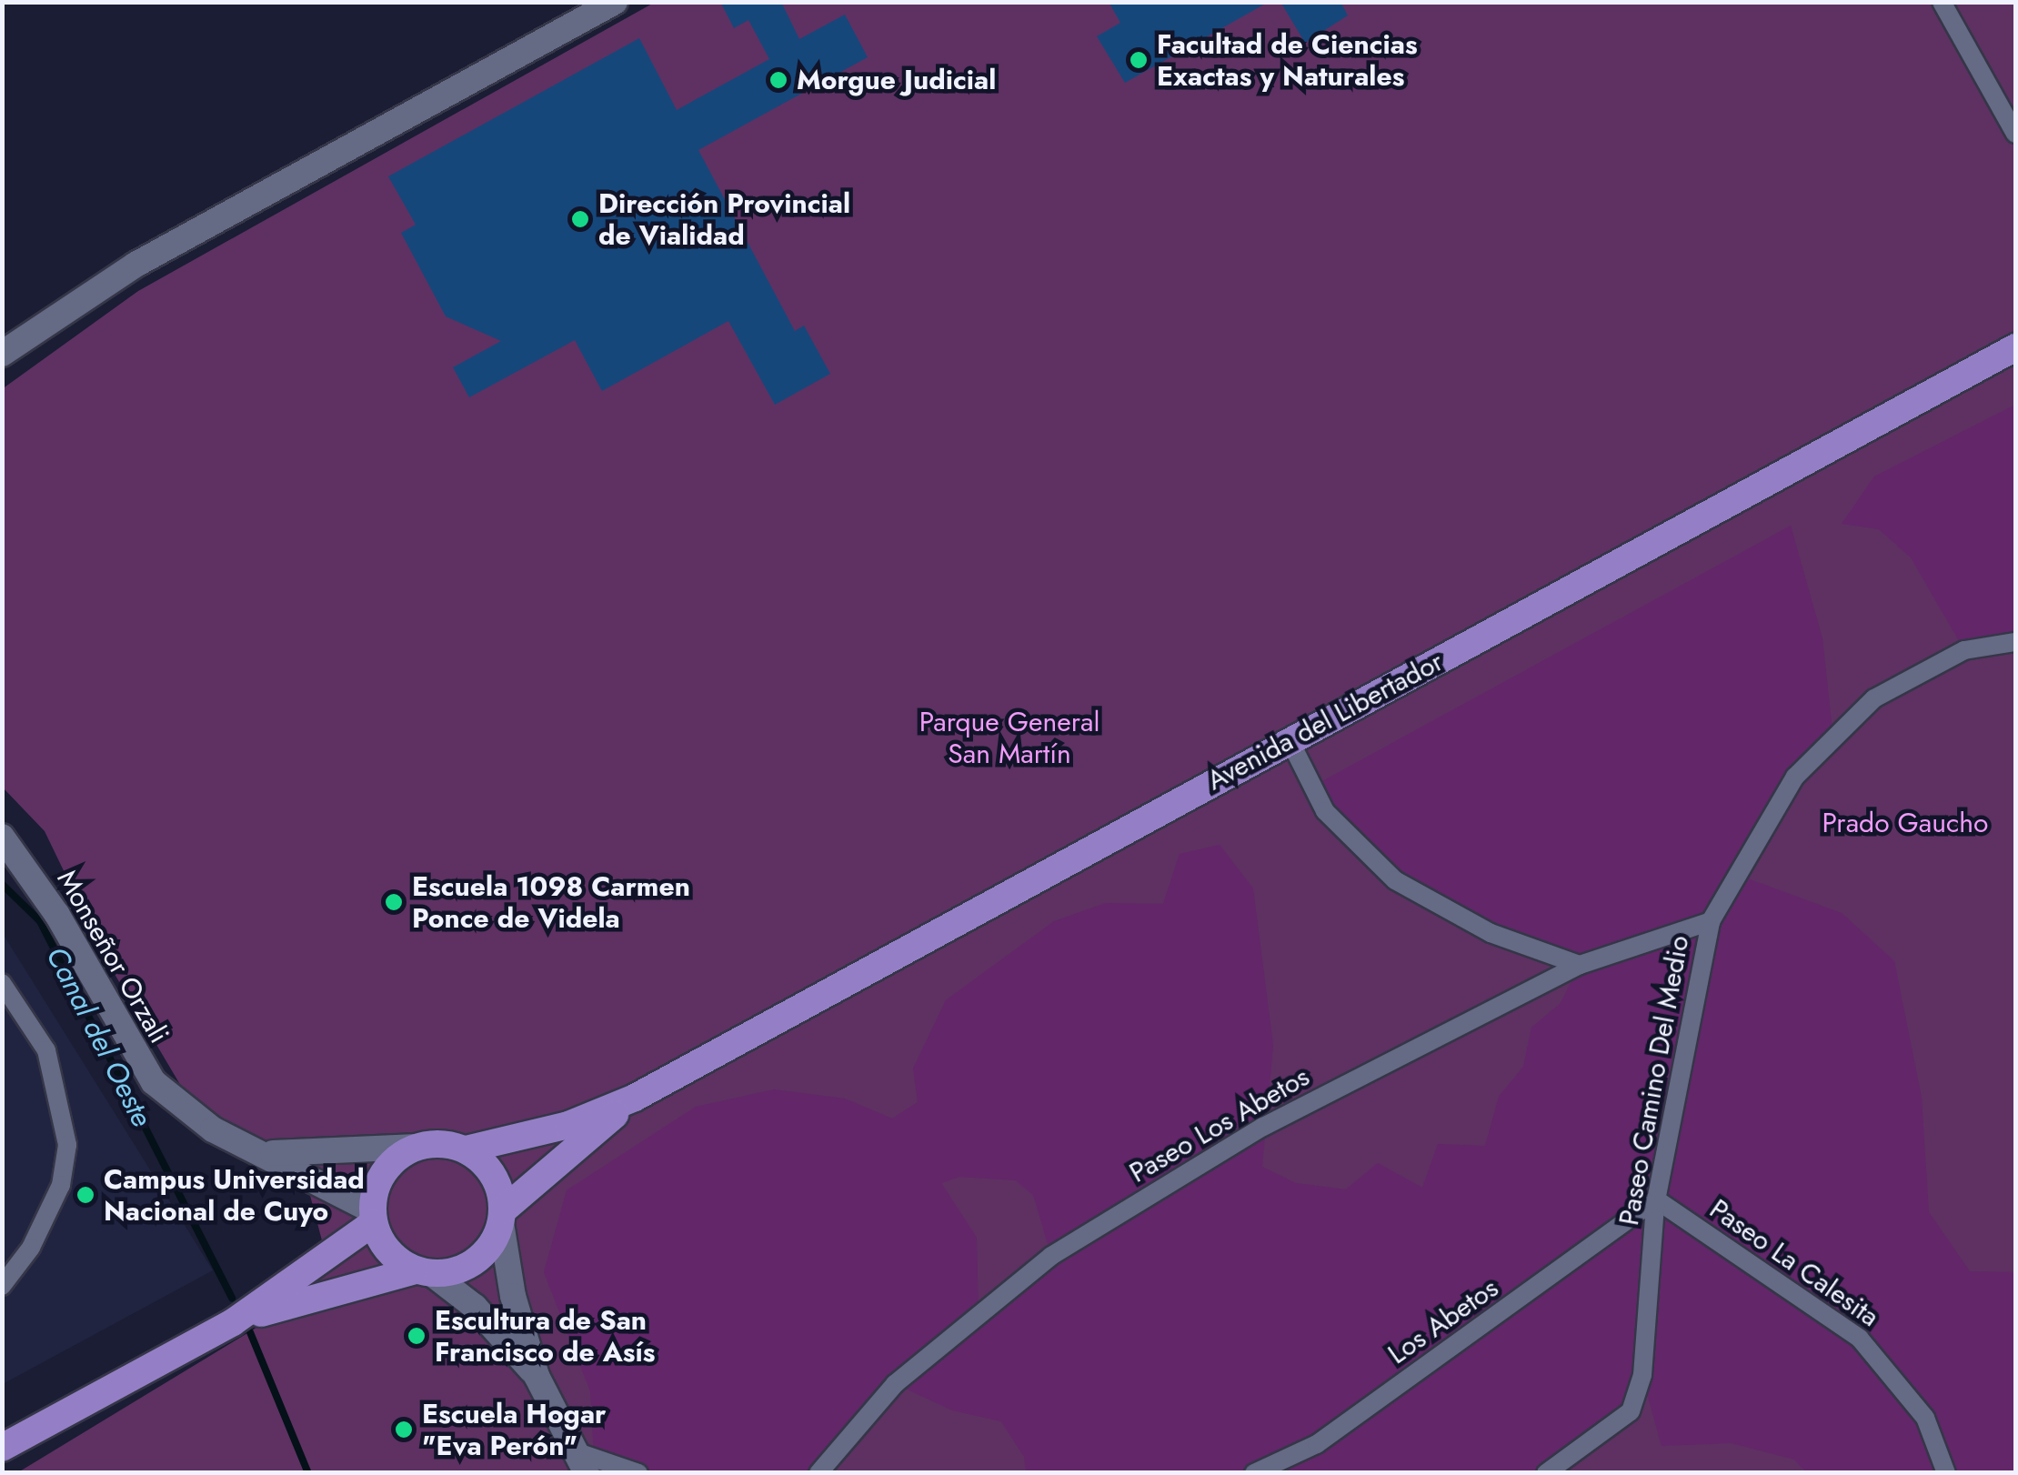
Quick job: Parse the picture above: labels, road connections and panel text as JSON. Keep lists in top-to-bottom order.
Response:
{
  "streets": {
    "main road": ["Avenida del Libertador"],
    "street": [
      "Monseñor Orzali",
      "Paseo Camino Del Medio",
      "Paseo Los Abetos",
      "Paseo La Calesita",
      "Los Abetos"
    ]
  },
  "crossings": [
    ["Avenida del Libertador", "Monseñor Orzali"],
    ["Paseo Camino Del Medio", "Paseo Los Abetos"],
    ["Paseo Camino Del Medio", "Paseo La Calesita"],
    ["Paseo Camino Del Medio", "Los Abetos"],
    ["Paseo La Calesita", "Los Abetos"]
  ],
  "water": ["Canal del Oeste"],
  "parks": ["Parque General San Martín", "Prado Gaucho"],
  "places": [
    "Facultad de Ciencias Exactas y Naturales",
    "Morgue Judicial",
    "Dirección Provincial de Vialidad",
    "Escuela 1098 Carmen Ponce de Videla",
    "Campus Universidad Nacional de Cuyo",
    "Escultura de San Francisco de Asís",
    "Escuela Hogar \"Eva Perón\""
  ]
}
